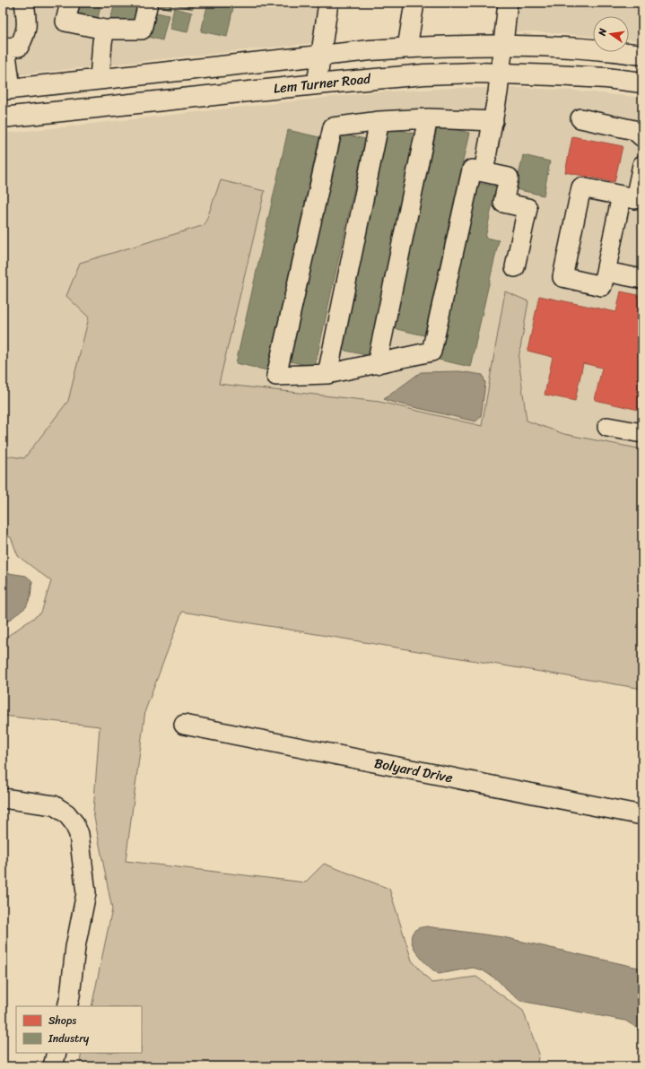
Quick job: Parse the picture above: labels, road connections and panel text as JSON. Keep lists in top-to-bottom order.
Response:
{
  "streets": {
    "main road": ["Lem Turner Road"],
    "street": ["Bolyard Drive"]
  },
  "legend": ["Shops", "Industry"],
  "north": "left"
}
